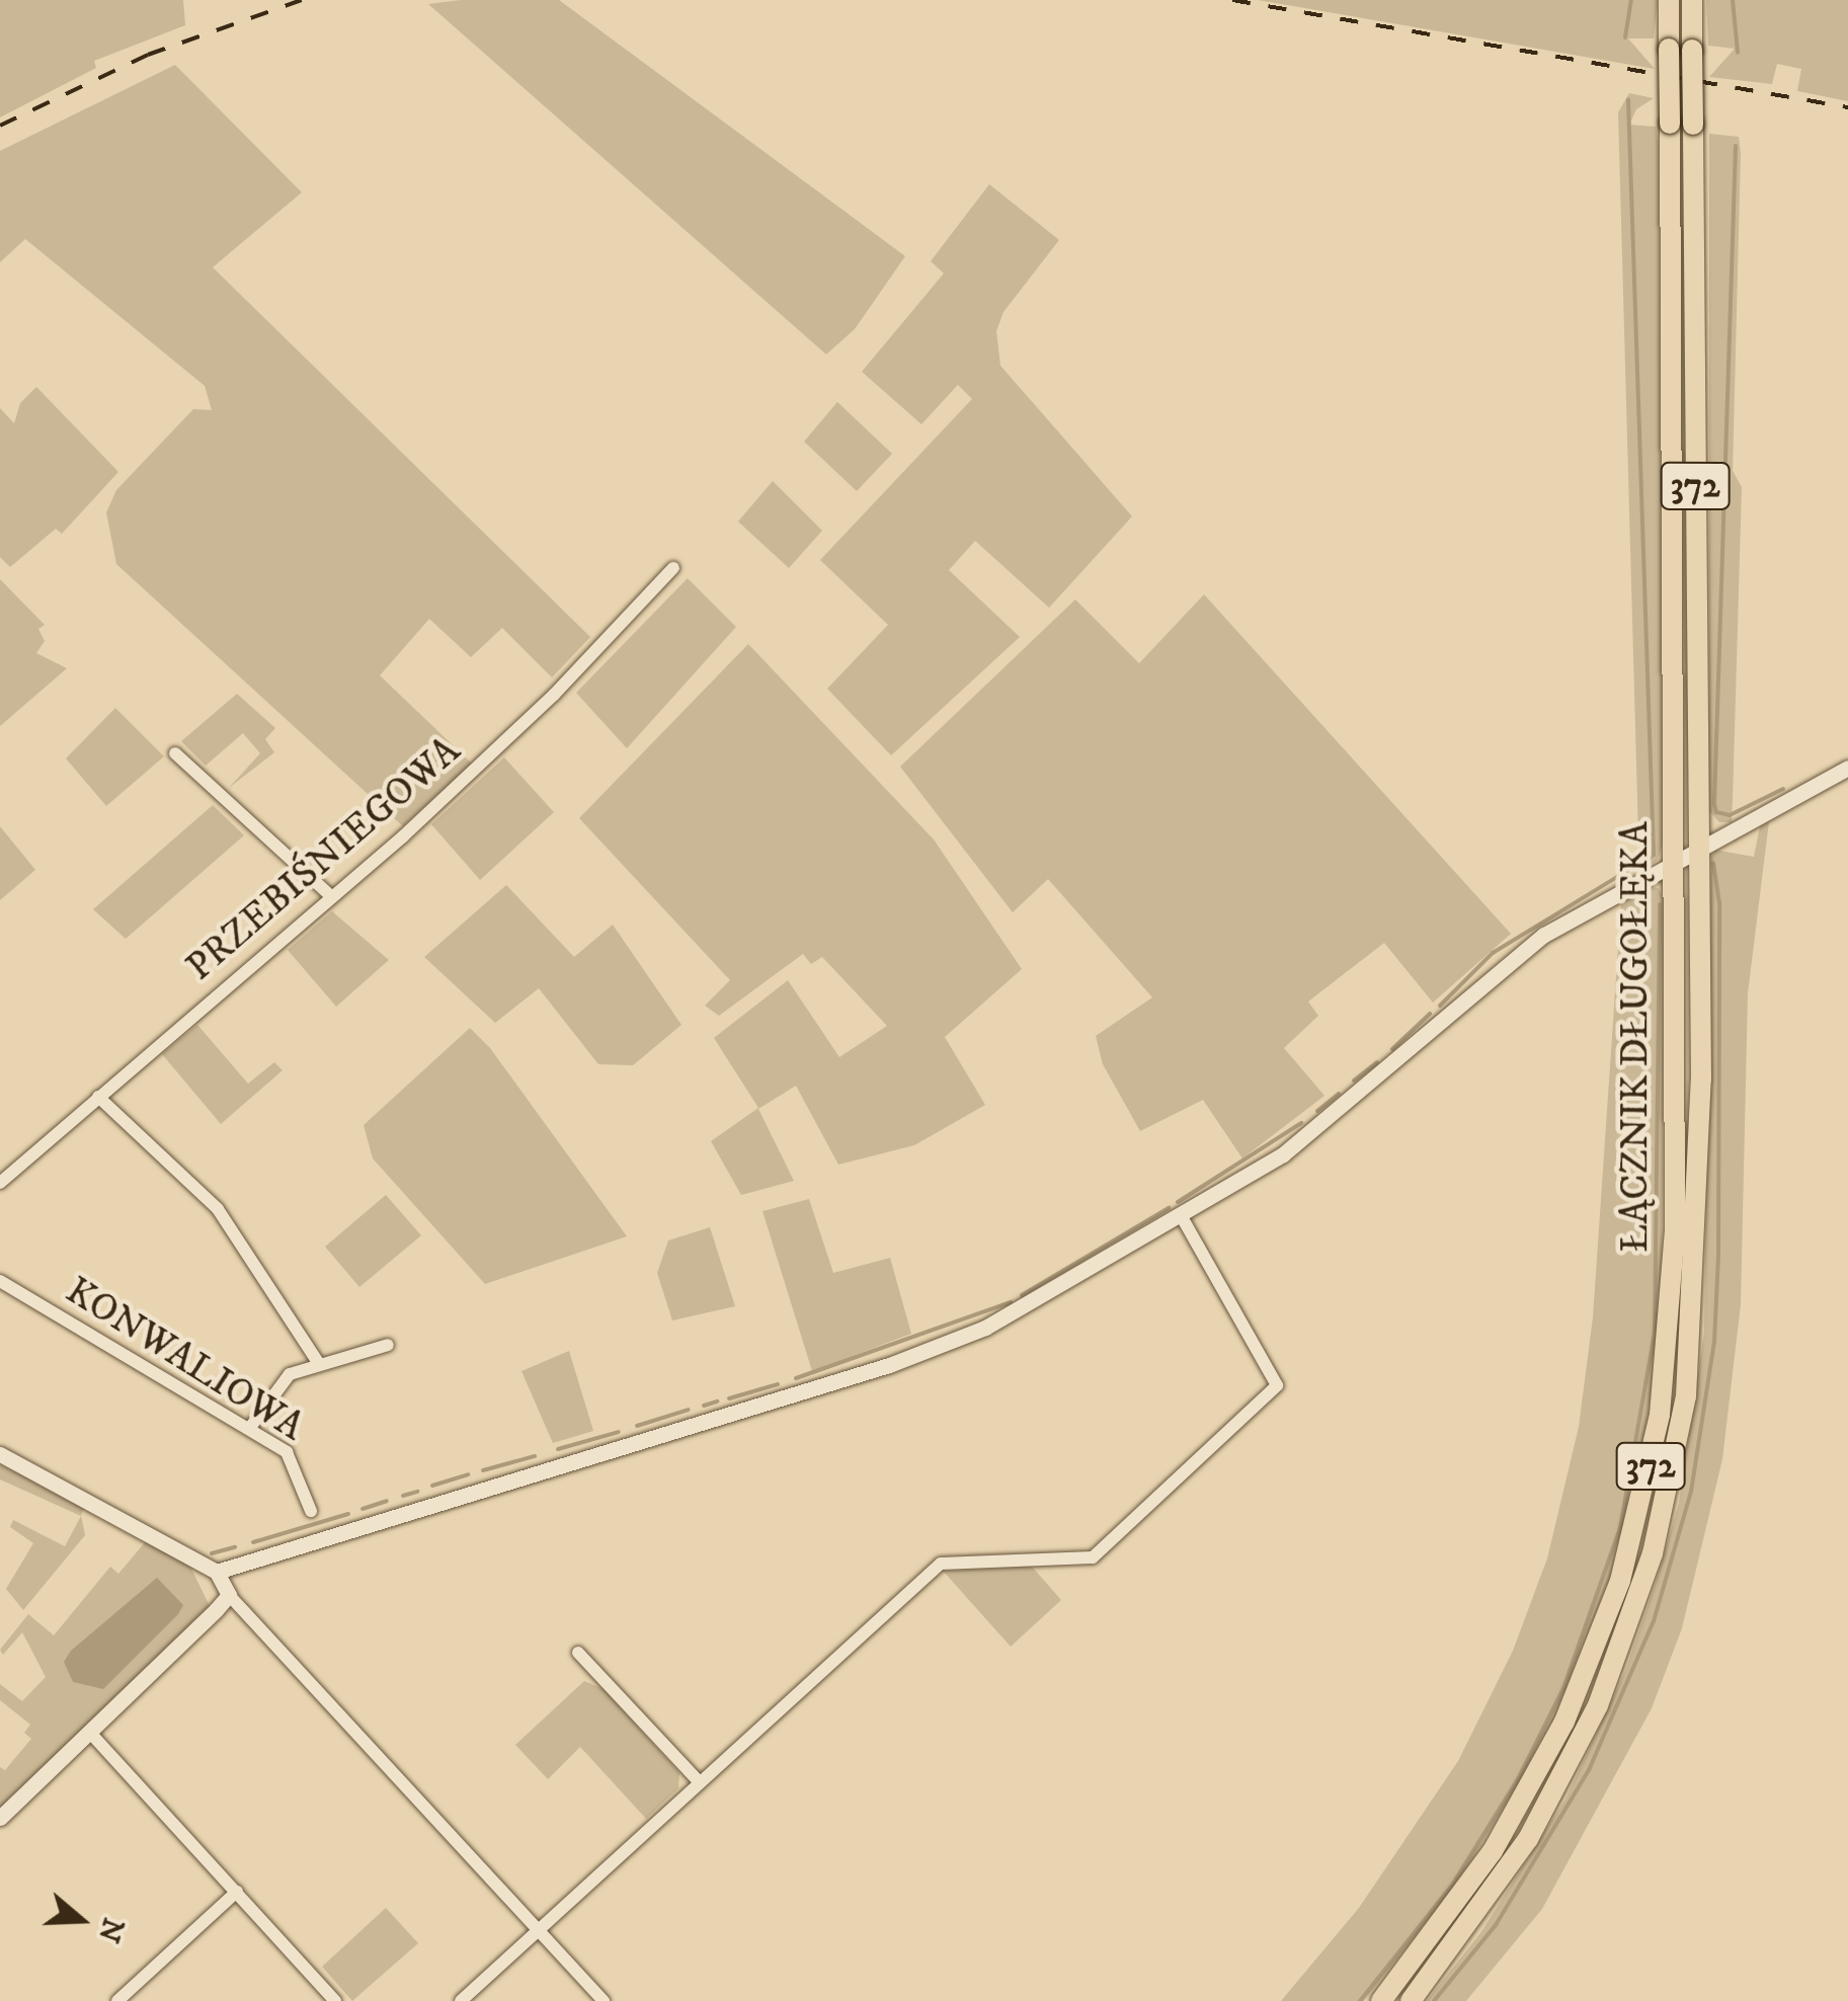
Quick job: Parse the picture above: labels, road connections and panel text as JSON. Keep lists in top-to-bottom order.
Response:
{
  "streets": {
    "main road": ["372", "ŁĄCZNIK DŁUGOŁĘKA"],
    "street": ["PRZEBIŚNIEGOWA", "KONWALIOWA"]
  },
  "north": "right"
}
